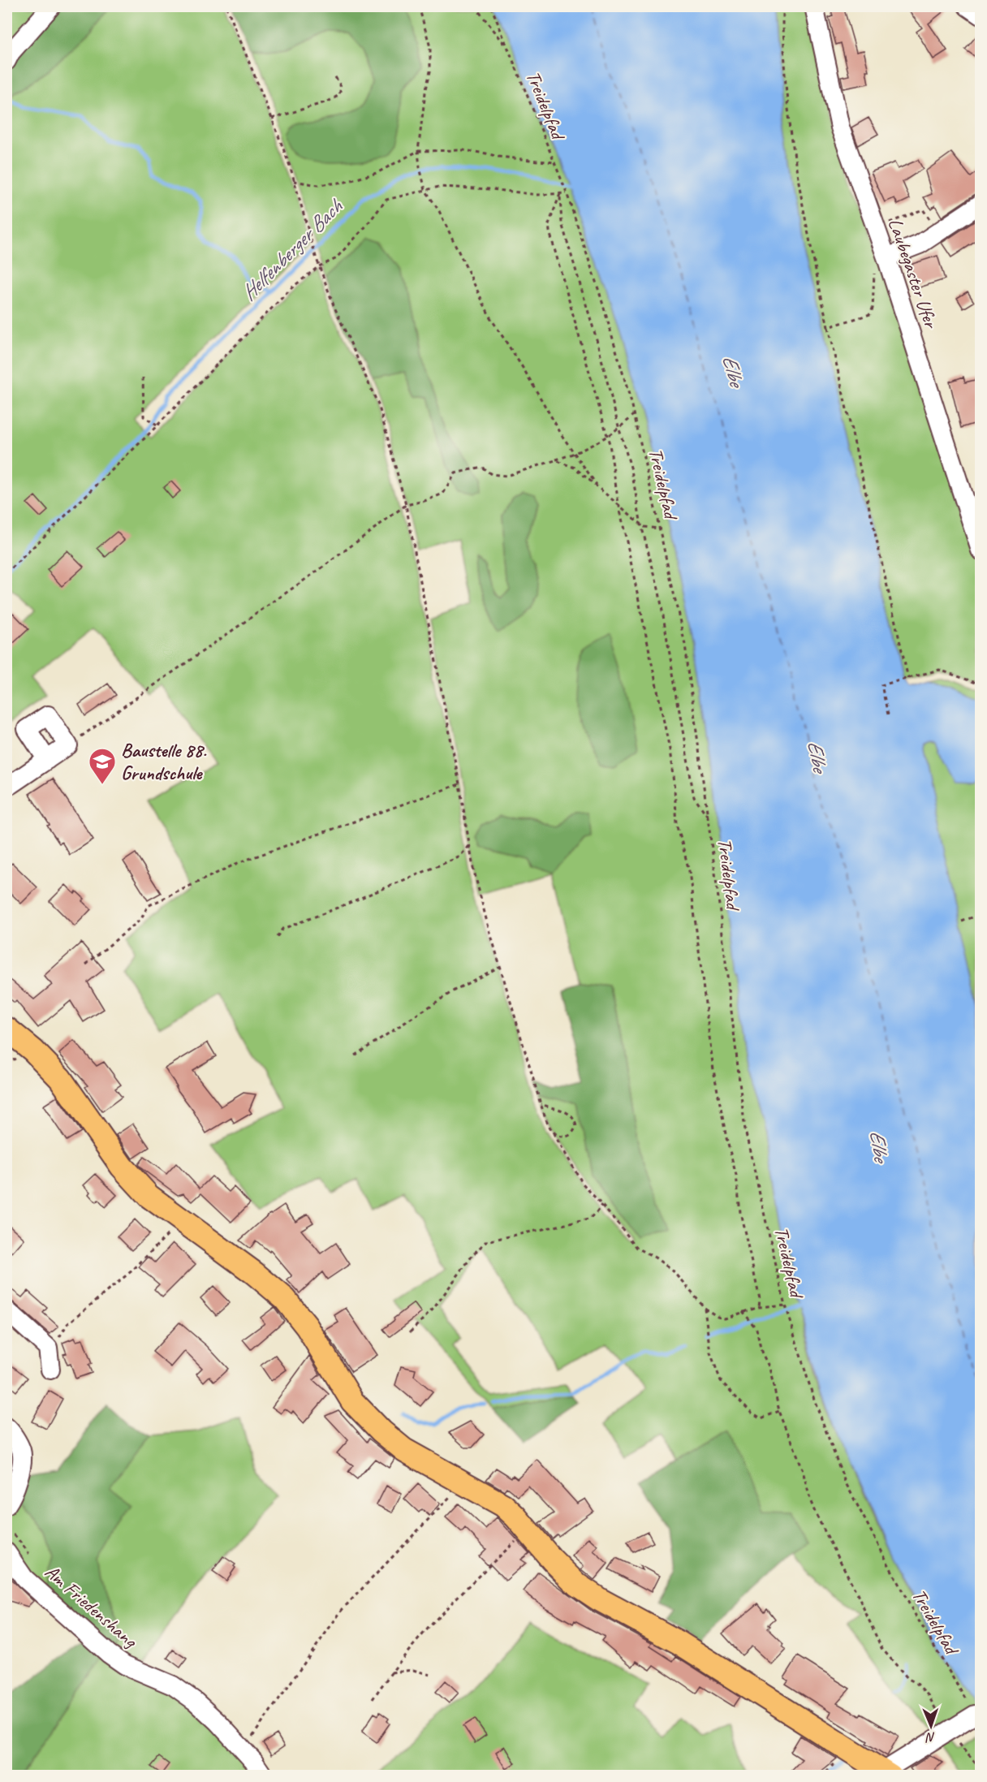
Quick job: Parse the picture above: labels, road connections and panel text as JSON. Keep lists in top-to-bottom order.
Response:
{
  "streets": {
    "street": ["Laubegaster Ufer", "Am Friedenshang"],
    "path": ["Treidelpfad"]
  },
  "water": ["Helfenberger Bach", "Elbe"],
  "places": {
    "school or university": ["Baustelle 88. Grundschule"]
  },
  "north": "bottom"
}
